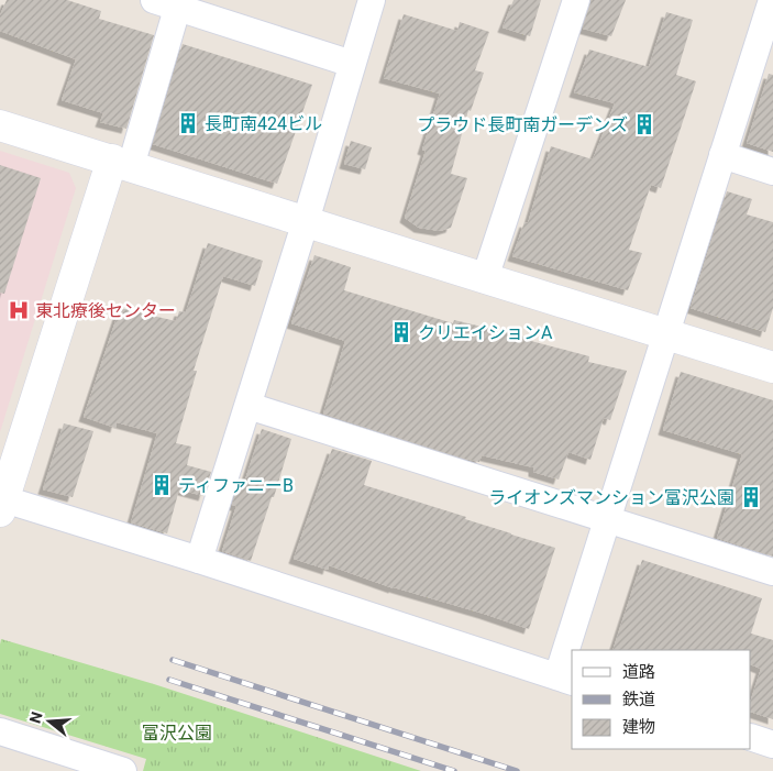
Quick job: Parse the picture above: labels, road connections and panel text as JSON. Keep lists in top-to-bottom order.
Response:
{
  "parks": ["富沢公園"],
  "places": {
    "building": [
      "長町南424ビル",
      "プラウド長町南ガーデンズ",
      "クリエイションA",
      "ティファニーB",
      "ライオンズマンション富沢公園"
    ],
    "hospital": ["東北療後センター"]
  },
  "legend": ["道路", "鉄道", "建物"],
  "north": "left"
}
